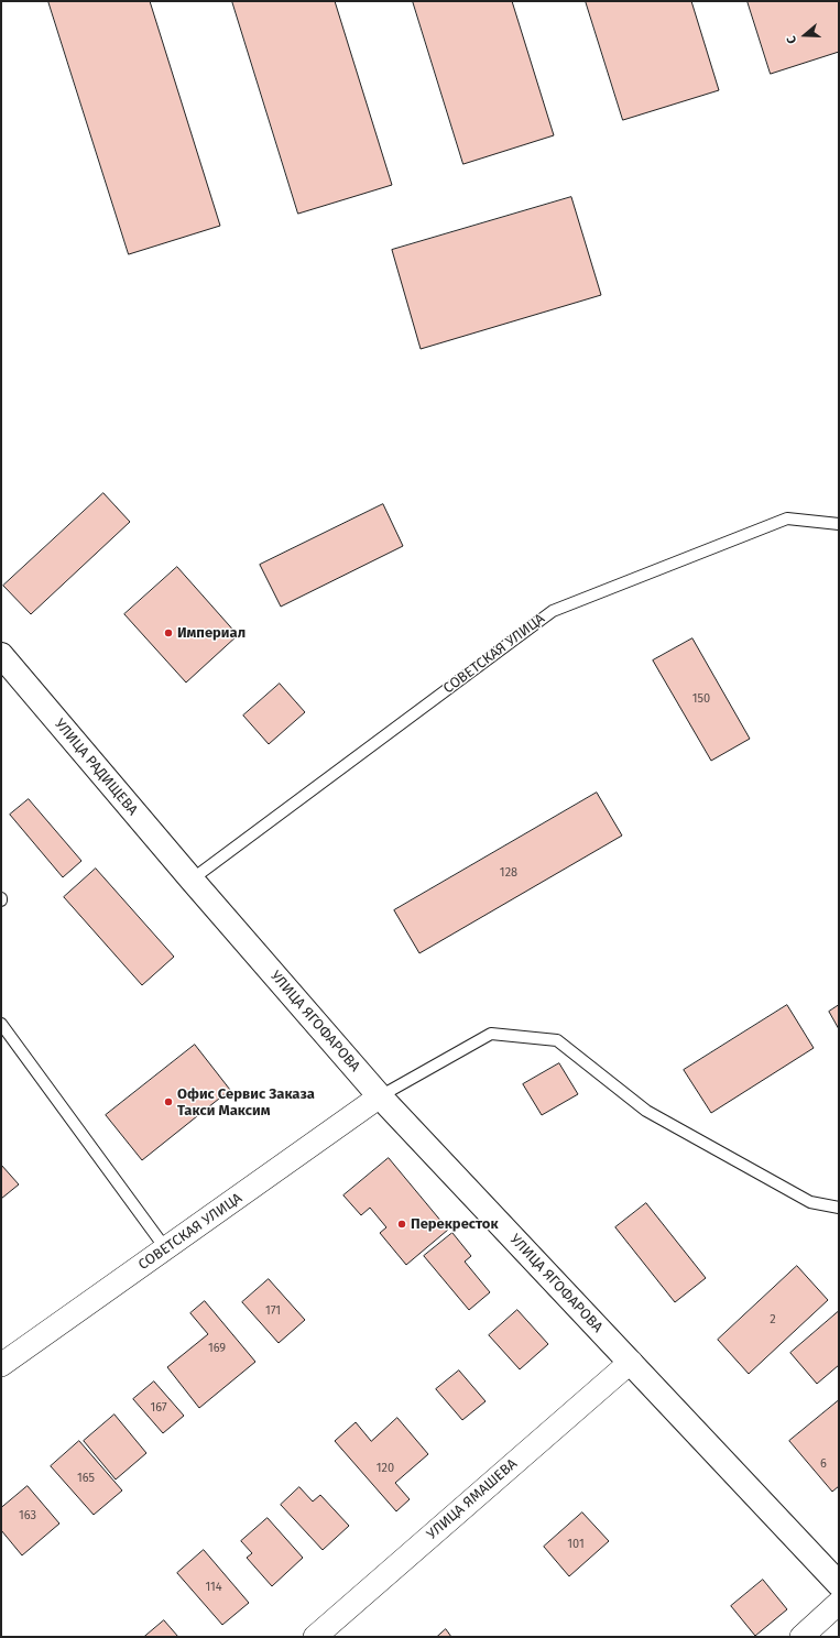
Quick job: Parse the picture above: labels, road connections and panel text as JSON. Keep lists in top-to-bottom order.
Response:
{
  "streets": {
    "main road": ["УЛИЦА РАДИЩЕВА", "УЛИЦА ЯГОФАРОВА"],
    "street": ["СОВЕТСКАЯ УЛИЦА", "УЛИЦА ЯМАШЕВА"]
  },
  "crossings": [
    ["СОВЕТСКАЯ УЛИЦА", "УЛИЦА РАДИЩЕВА"],
    ["СОВЕТСКАЯ УЛИЦА", "УЛИЦА ЯГОФАРОВА"],
    ["УЛИЦА РАДИЩЕВА", "УЛИЦА ЯГОФАРОВА"],
    ["УЛИЦА ЯГОФАРОВА", "УЛИЦА ЯМАШЕВА"]
  ],
  "places": ["Империал", "Офис Сервис Заказа Такси Максим", "Перекресток"],
  "house_numbers": [
    "150",
    "128",
    "171",
    "2",
    "169",
    "167",
    "6",
    "120",
    "165",
    "163",
    "101",
    "114"
  ],
  "north": "left"
}
